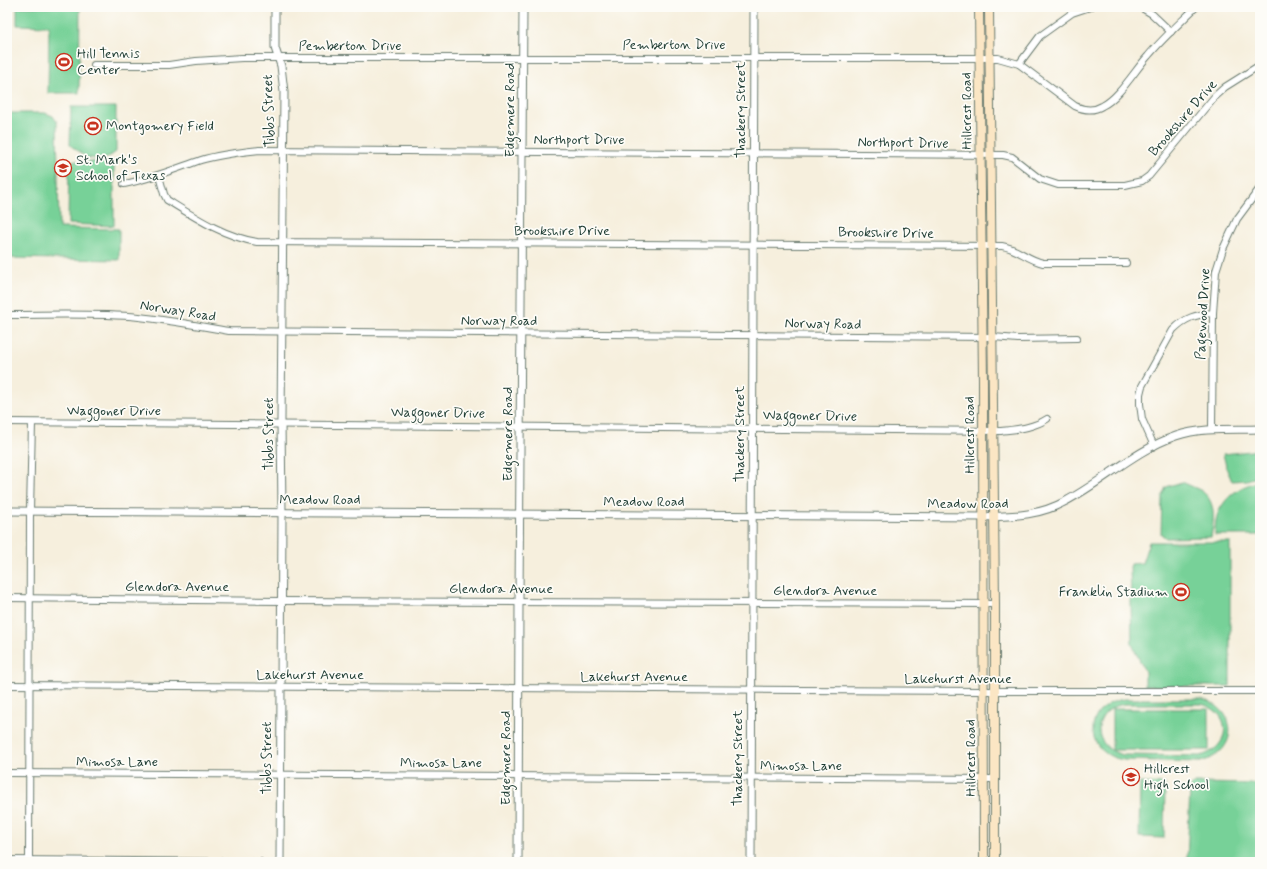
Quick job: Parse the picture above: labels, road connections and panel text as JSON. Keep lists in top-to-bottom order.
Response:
{
  "streets": {
    "main road": ["Hillcrest Road"],
    "street": [
      "Pemberton Drive",
      "Edgemere Road",
      "Thackery Street",
      "Tibbs Street",
      "Brookshire Drive",
      "Northport Drive",
      "Norway Road",
      "Pagewood Drive",
      "Waggoner Drive",
      "Meadow Road",
      "Glendora Avenue",
      "Lakehurst Avenue",
      "Mimosa Lane"
    ]
  },
  "crossings": [
    ["Pemberton Drive", "Edgemere Road"],
    ["Pemberton Drive", "Thackery Street"],
    ["Pemberton Drive", "Tibbs Street"],
    ["Pemberton Drive", "Hillcrest Road"],
    ["Edgemere Road", "Brookshire Drive"],
    ["Edgemere Road", "Northport Drive"],
    ["Edgemere Road", "Norway Road"],
    ["Edgemere Road", "Waggoner Drive"],
    ["Edgemere Road", "Meadow Road"],
    ["Edgemere Road", "Glendora Avenue"],
    ["Edgemere Road", "Lakehurst Avenue"],
    ["Edgemere Road", "Mimosa Lane"],
    ["Thackery Street", "Brookshire Drive"],
    ["Thackery Street", "Northport Drive"],
    ["Thackery Street", "Norway Road"],
    ["Thackery Street", "Waggoner Drive"],
    ["Thackery Street", "Meadow Road"],
    ["Thackery Street", "Glendora Avenue"],
    ["Thackery Street", "Lakehurst Avenue"],
    ["Thackery Street", "Mimosa Lane"],
    ["Tibbs Street", "Brookshire Drive"],
    ["Tibbs Street", "Northport Drive"],
    ["Tibbs Street", "Norway Road"],
    ["Tibbs Street", "Waggoner Drive"],
    ["Tibbs Street", "Meadow Road"],
    ["Tibbs Street", "Glendora Avenue"],
    ["Tibbs Street", "Lakehurst Avenue"],
    ["Tibbs Street", "Mimosa Lane"],
    ["Hillcrest Road", "Brookshire Drive"],
    ["Hillcrest Road", "Northport Drive"],
    ["Hillcrest Road", "Norway Road"],
    ["Hillcrest Road", "Waggoner Drive"],
    ["Hillcrest Road", "Meadow Road"],
    ["Hillcrest Road", "Glendora Avenue"],
    ["Hillcrest Road", "Lakehurst Avenue"],
    ["Hillcrest Road", "Mimosa Lane"],
    ["Brookshire Drive", "Northport Drive"],
    ["Pagewood Drive", "Meadow Road"]
  ],
  "places": {
    "sports": ["Hill Tennis Center", "Montgomery Field", "Franklin Stadium"],
    "school or university": ["St. Mark's School of Texas", "Hillcrest High School"]
  }
}
